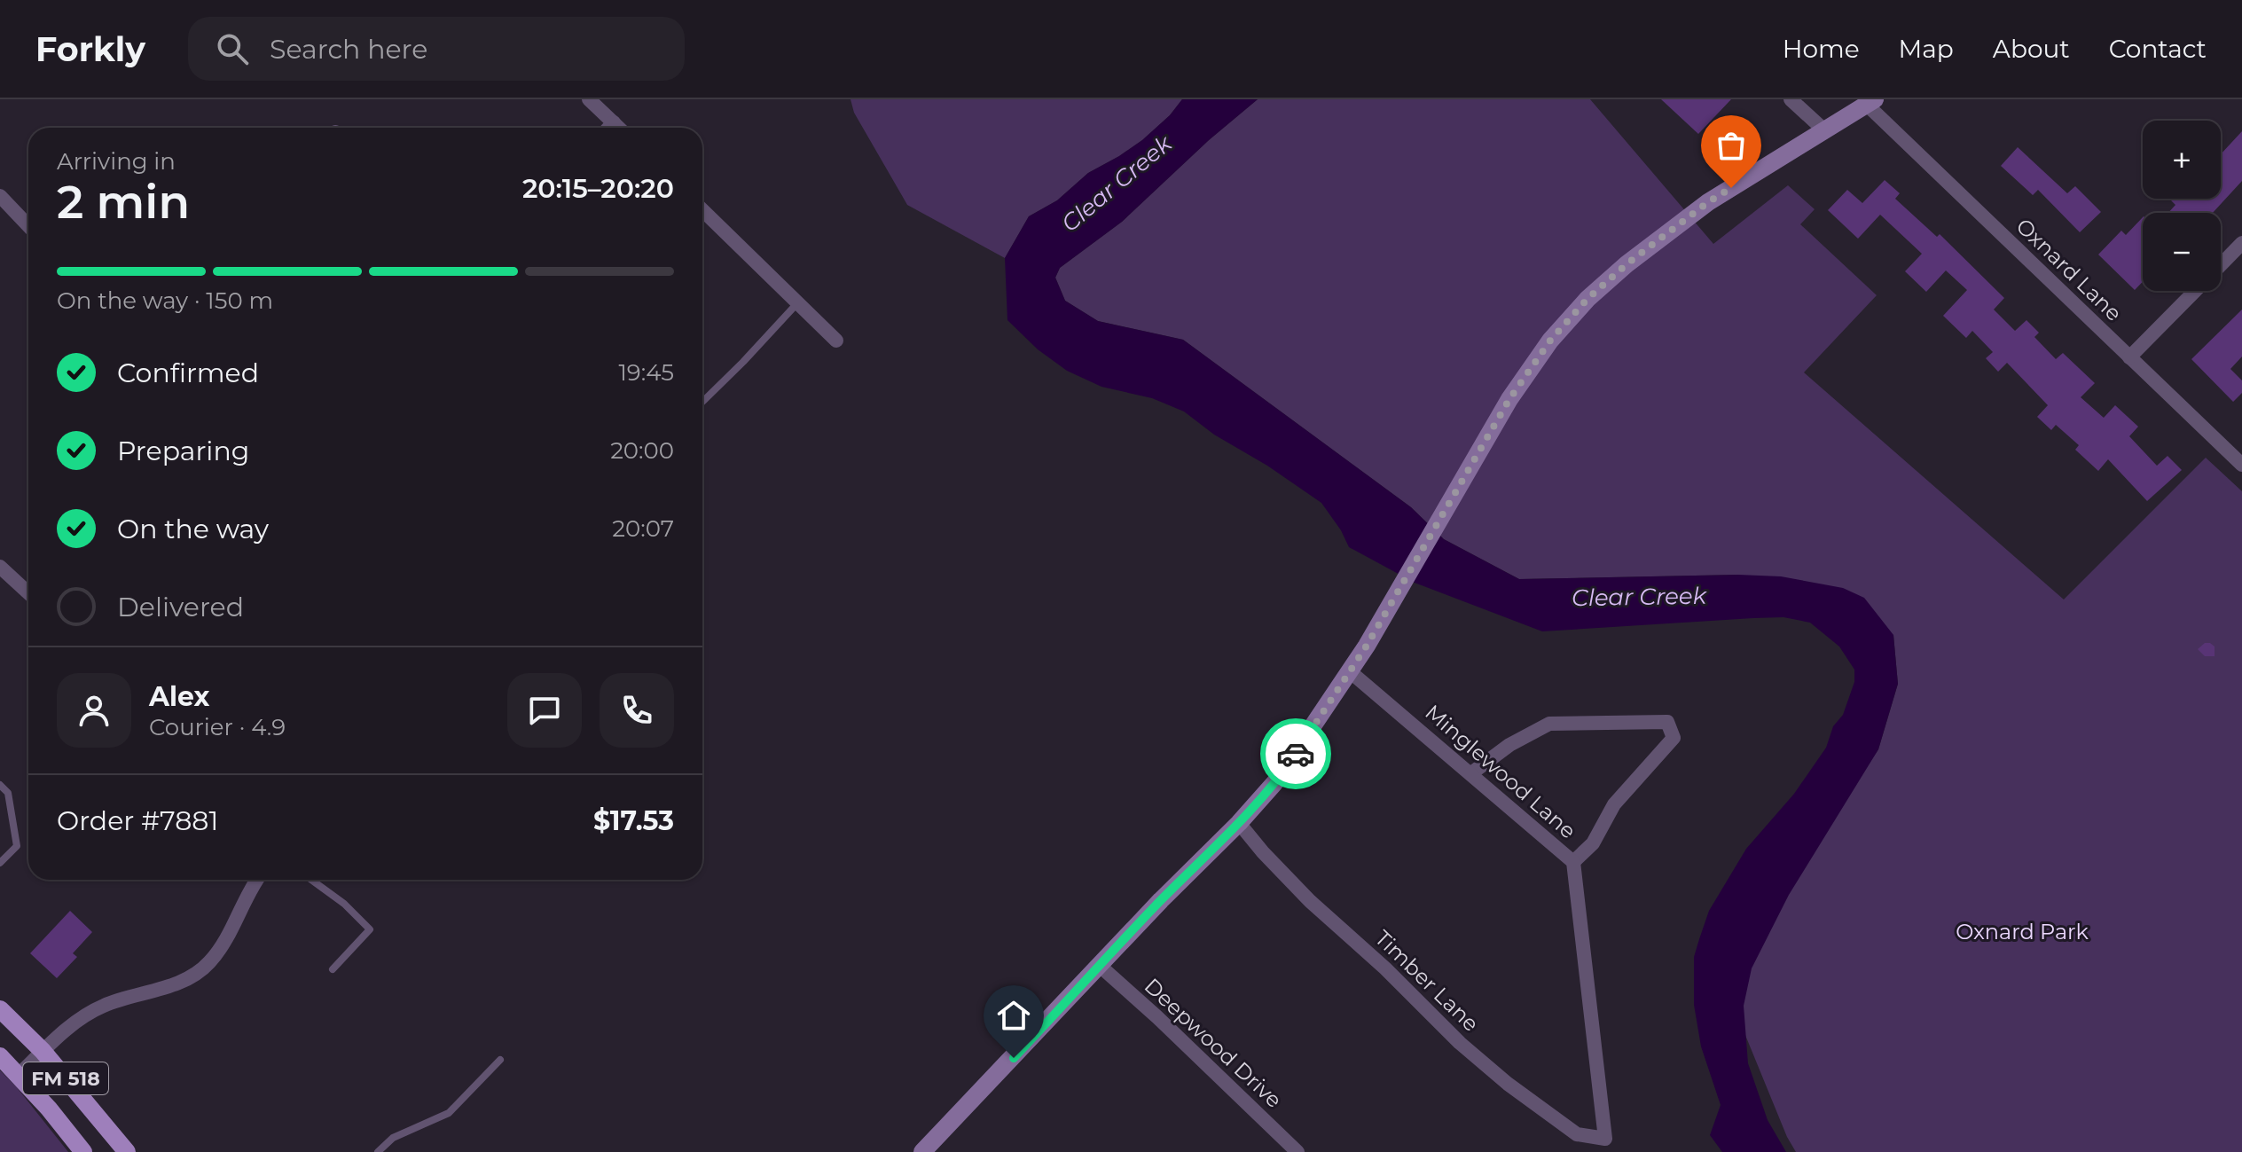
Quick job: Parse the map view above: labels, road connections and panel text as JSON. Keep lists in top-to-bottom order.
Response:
{
  "streets": {
    "main road": ["FM 518"],
    "street": [
      "Oxnard Lane",
      "Minglewood Lane",
      "Timber Lane",
      "Deepwood Drive"
    ]
  },
  "crossings": [
    ["Minglewood Lane", "Timber Lane"]
  ],
  "water": ["Clear Creek"],
  "parks": ["Oxnard Park"],
  "page": {
    "header": "Forkly",
    "search": "Search here",
    "nav": [
      "Home",
      "Map",
      "About",
      "Contact"
    ],
    "map_buttons": ["+", "−"],
    "heading": ["2 min", "Arriving in", "20:15–20:20"],
    "panel": [
      "Alex",
      "Courier · 4.9",
      "Order #7881",
      "$17.53"
    ],
    "bar": "On the way · 150 m",
    "list": [
      ["Confirmed", "19:45"],
      ["Preparing", "20:00"],
      ["On the way", "20:07"],
      "Delivered"
    ]
  }
}
